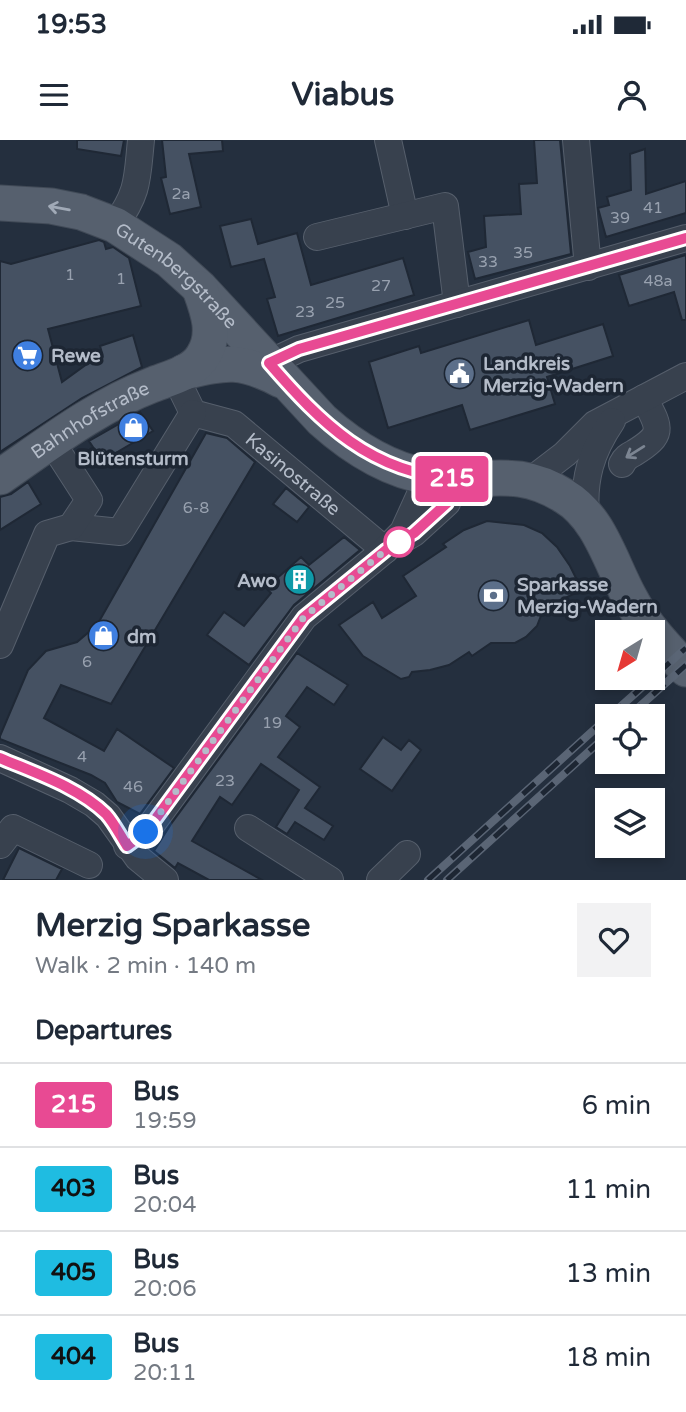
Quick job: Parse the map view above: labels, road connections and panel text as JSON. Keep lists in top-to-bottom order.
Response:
{
  "streets": {
    "main road": ["Gutenbergstraße", "Bahnhofstraße"],
    "street": ["Kasinostraße"]
  },
  "crossings": [
    ["Gutenbergstraße", "Bahnhofstraße"]
  ],
  "places": {
    "supermarket": ["Rewe"],
    "public building": ["Landkreis Merzig-Wadern"],
    "shop": ["Blütensturm", "dm"],
    "building": ["Awo"],
    "bank": ["Sparkasse Merzig-Wadern"]
  },
  "lines": ["bus line 215"],
  "house_numbers": [
    "2a",
    "41",
    "39",
    "35",
    "33",
    "1",
    "1",
    "48a",
    "27",
    "25",
    "23",
    "6-8",
    "6",
    "19",
    "4",
    "23",
    "46"
  ],
  "north": "bottom left",
  "page": {
    "status": "19:53",
    "header": "Viabus",
    "on_map": "215",
    "heading": [
      ["Merzig Sparkasse", "Walk · 2 min · 140 m"],
      "Departures"
    ],
    "list": [
      {
        "mark": "215",
        "name": "Bus",
        "note": "19:59",
        "value": "6 min"
      },
      {
        "mark": "403",
        "name": "Bus",
        "note": "20:04",
        "value": "11 min"
      },
      {
        "mark": "405",
        "name": "Bus",
        "note": "20:06",
        "value": "13 min"
      },
      {
        "mark": "404",
        "name": "Bus",
        "note": "20:11",
        "value": "18 min"
      }
    ]
  }
}
